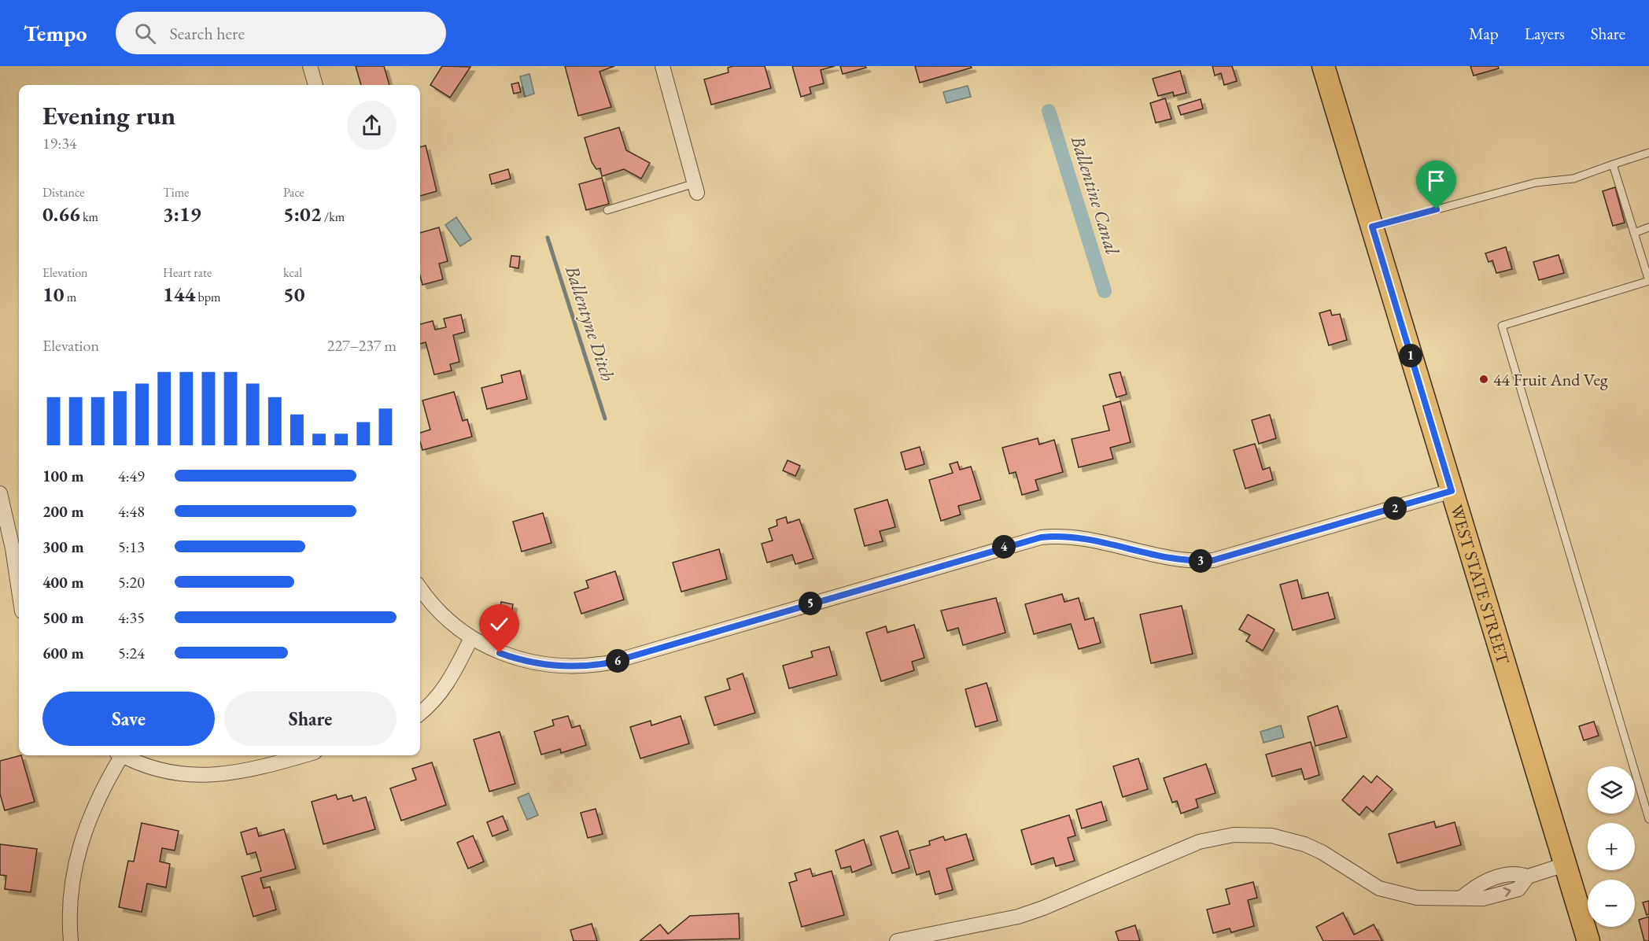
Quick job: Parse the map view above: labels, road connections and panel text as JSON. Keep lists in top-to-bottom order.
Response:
{
  "streets": {
    "main road": ["WEST STATE STREET"]
  },
  "water": ["Ballentine Canal", "Ballentyne Ditch"],
  "places": ["44 Fruit And Veg"],
  "page": {
    "header": "Tempo",
    "search": "Search here",
    "nav": ["Map", "Layers", "Share"],
    "heading": ["Evening run", "19:34"],
    "stats": [
      ["Distance", "0.66 km"],
      ["Time", "3:19"],
      ["Pace", "5:02 /km"],
      ["Elevation", "10 m"],
      ["Heart rate", "144 bpm"],
      ["kcal", "50"]
    ],
    "chart": ["Elevation", "227–237 m"],
    "pins": [
      "1",
      "2",
      "4",
      "3",
      "5",
      "6"
    ],
    "list": [
      {
        "name": "100 m",
        "note": "4:49"
      },
      {
        "name": "200 m",
        "note": "4:48"
      },
      {
        "name": "300 m",
        "note": "5:13"
      },
      {
        "name": "400 m",
        "note": "5:20"
      },
      {
        "name": "500 m",
        "note": "4:35"
      },
      {
        "name": "600 m",
        "note": "5:24"
      }
    ],
    "buttons": ["Save", "Share"],
    "map_buttons": ["+", "−"]
  }
}
